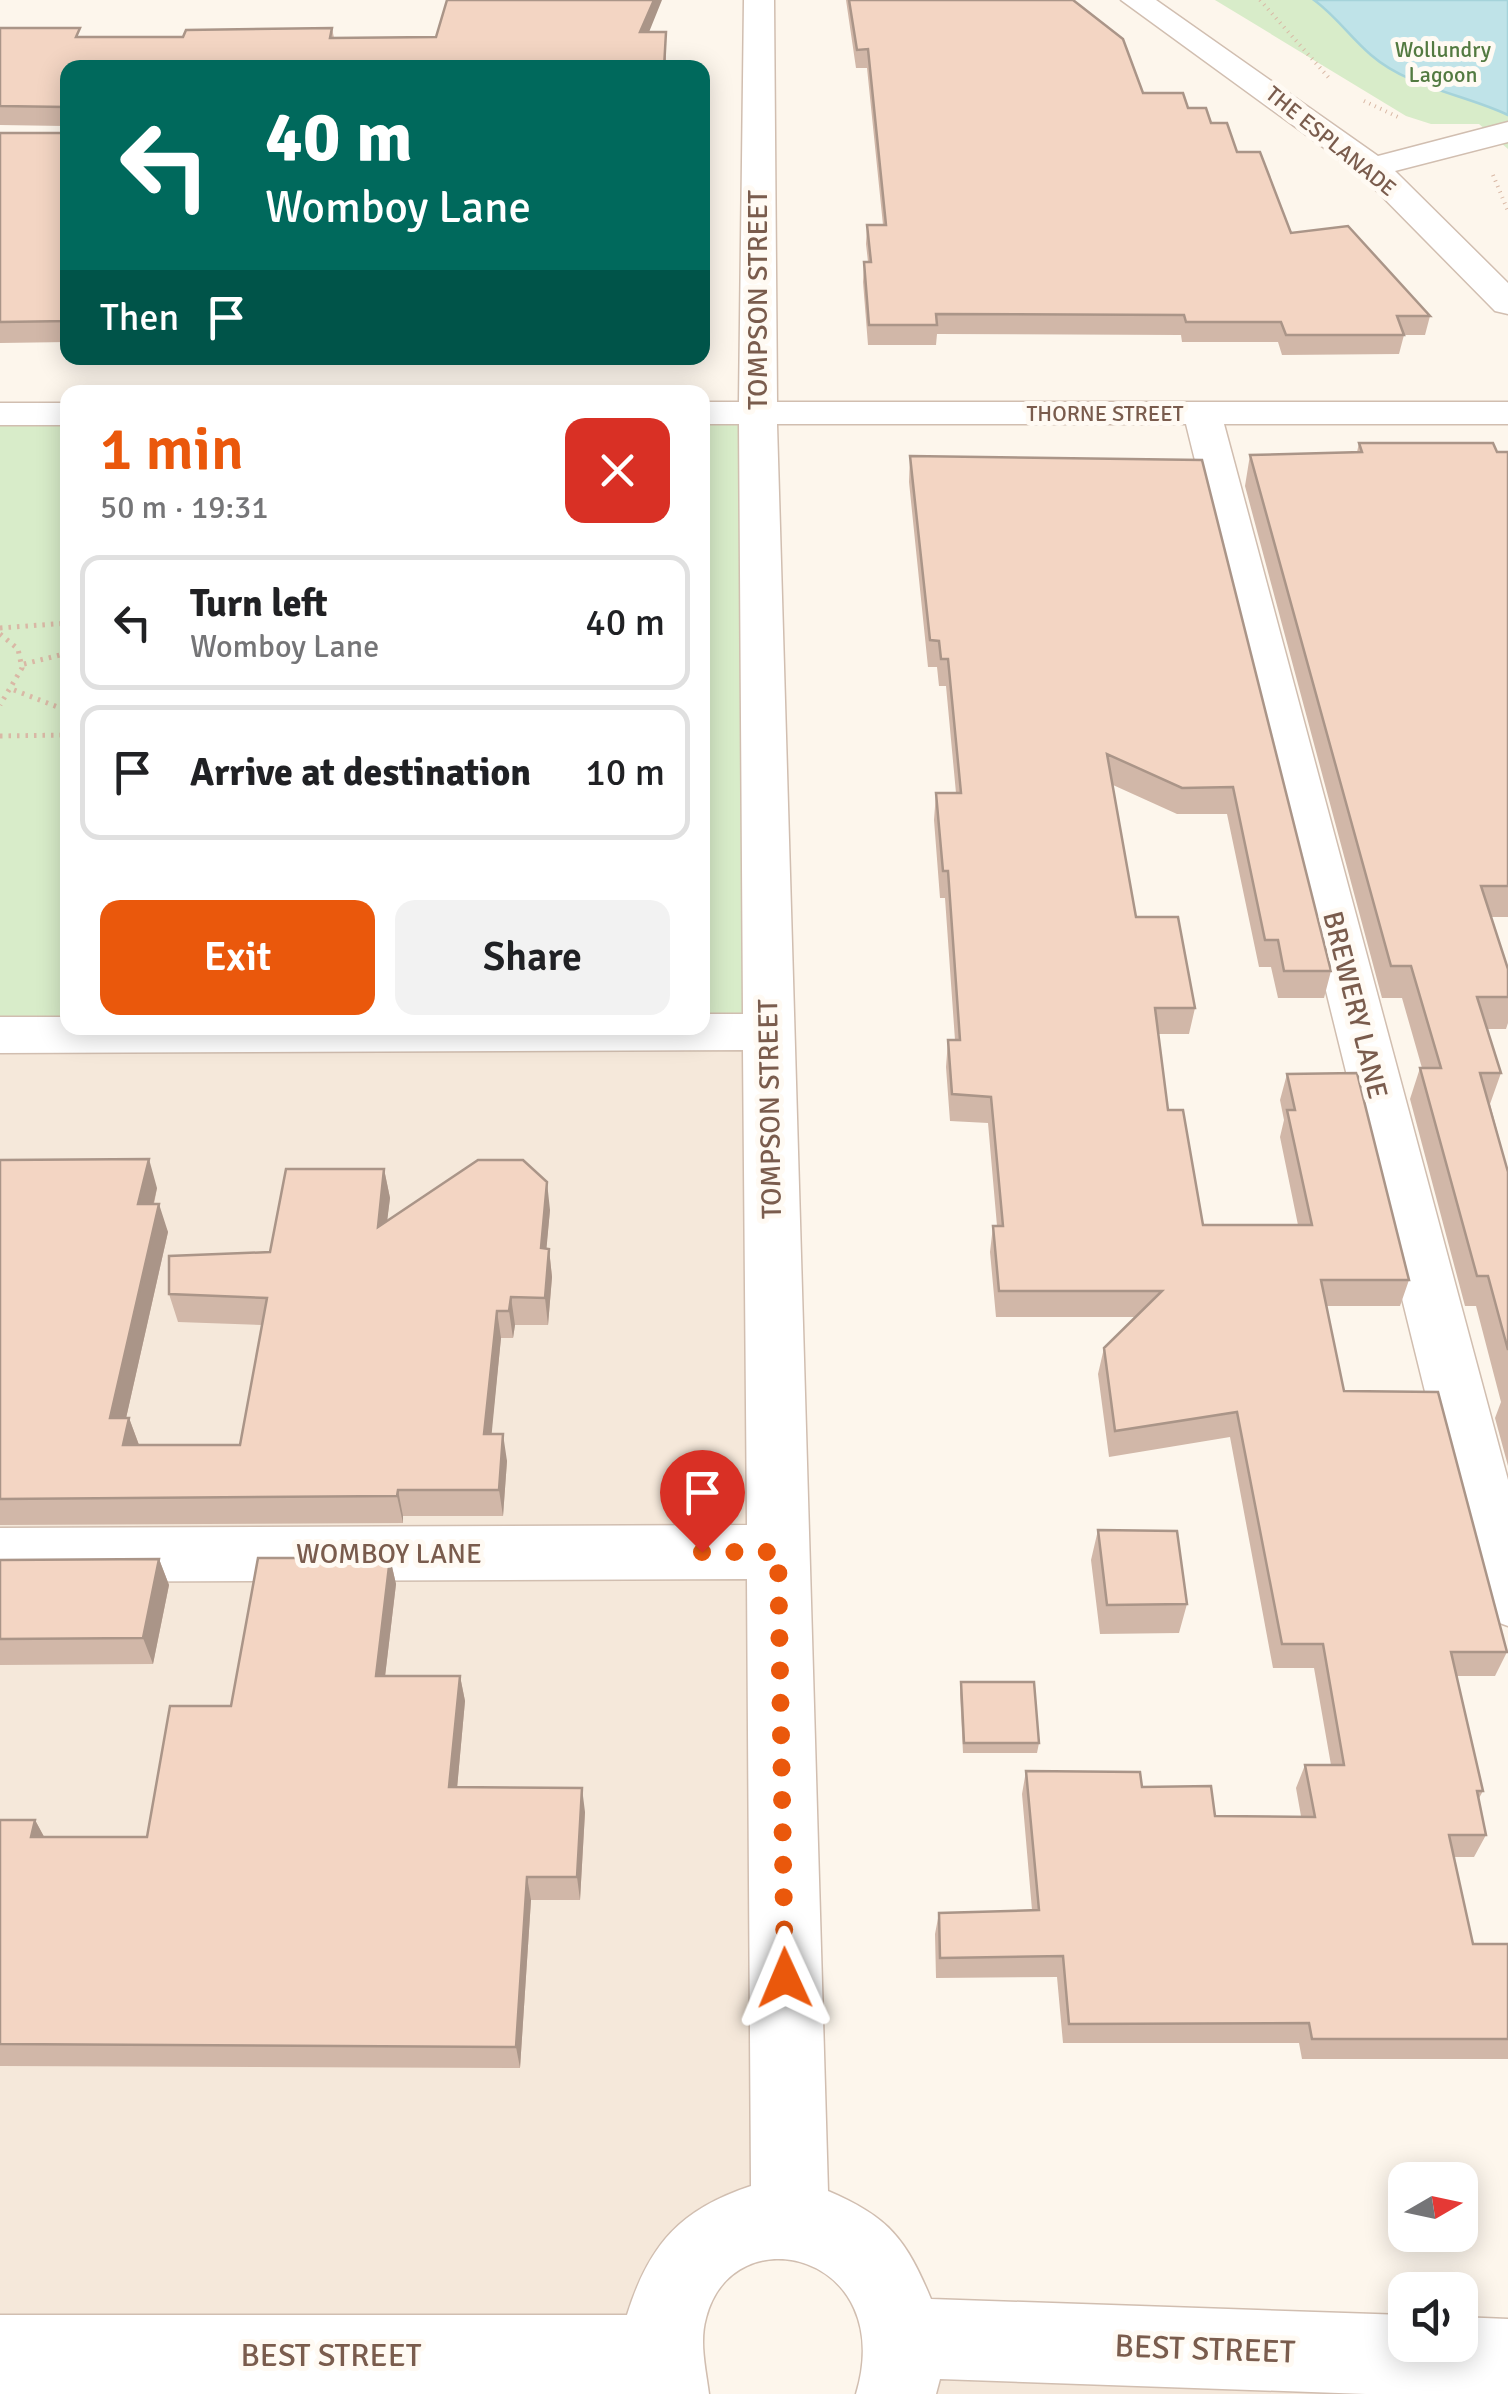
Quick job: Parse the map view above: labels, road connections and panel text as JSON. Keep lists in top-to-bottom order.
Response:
{
  "streets": {
    "street": [
      "THE ESPLANADE",
      "TOMPSON STREET",
      "THORNE STREET",
      "BREWERY LANE",
      "WOMBOY LANE",
      "BEST STREET"
    ]
  },
  "crossings": [
    ["TOMPSON STREET", "THORNE STREET"],
    ["TOMPSON STREET", "WOMBOY LANE"],
    ["THORNE STREET", "BREWERY LANE"]
  ],
  "parks": ["Wollundry Lagoon"],
  "north": "right",
  "page": {
    "turn": ["40 m", "Womboy Lane"],
    "then": "Then",
    "heading": ["1 min", "50 m · 19:31"],
    "list": [
      {
        "name": "Turn left",
        "note": "Womboy Lane",
        "value": "40 m"
      },
      {
        "name": "Arrive at destination",
        "value": "10 m"
      }
    ],
    "buttons": ["Exit", "Share"]
  }
}
